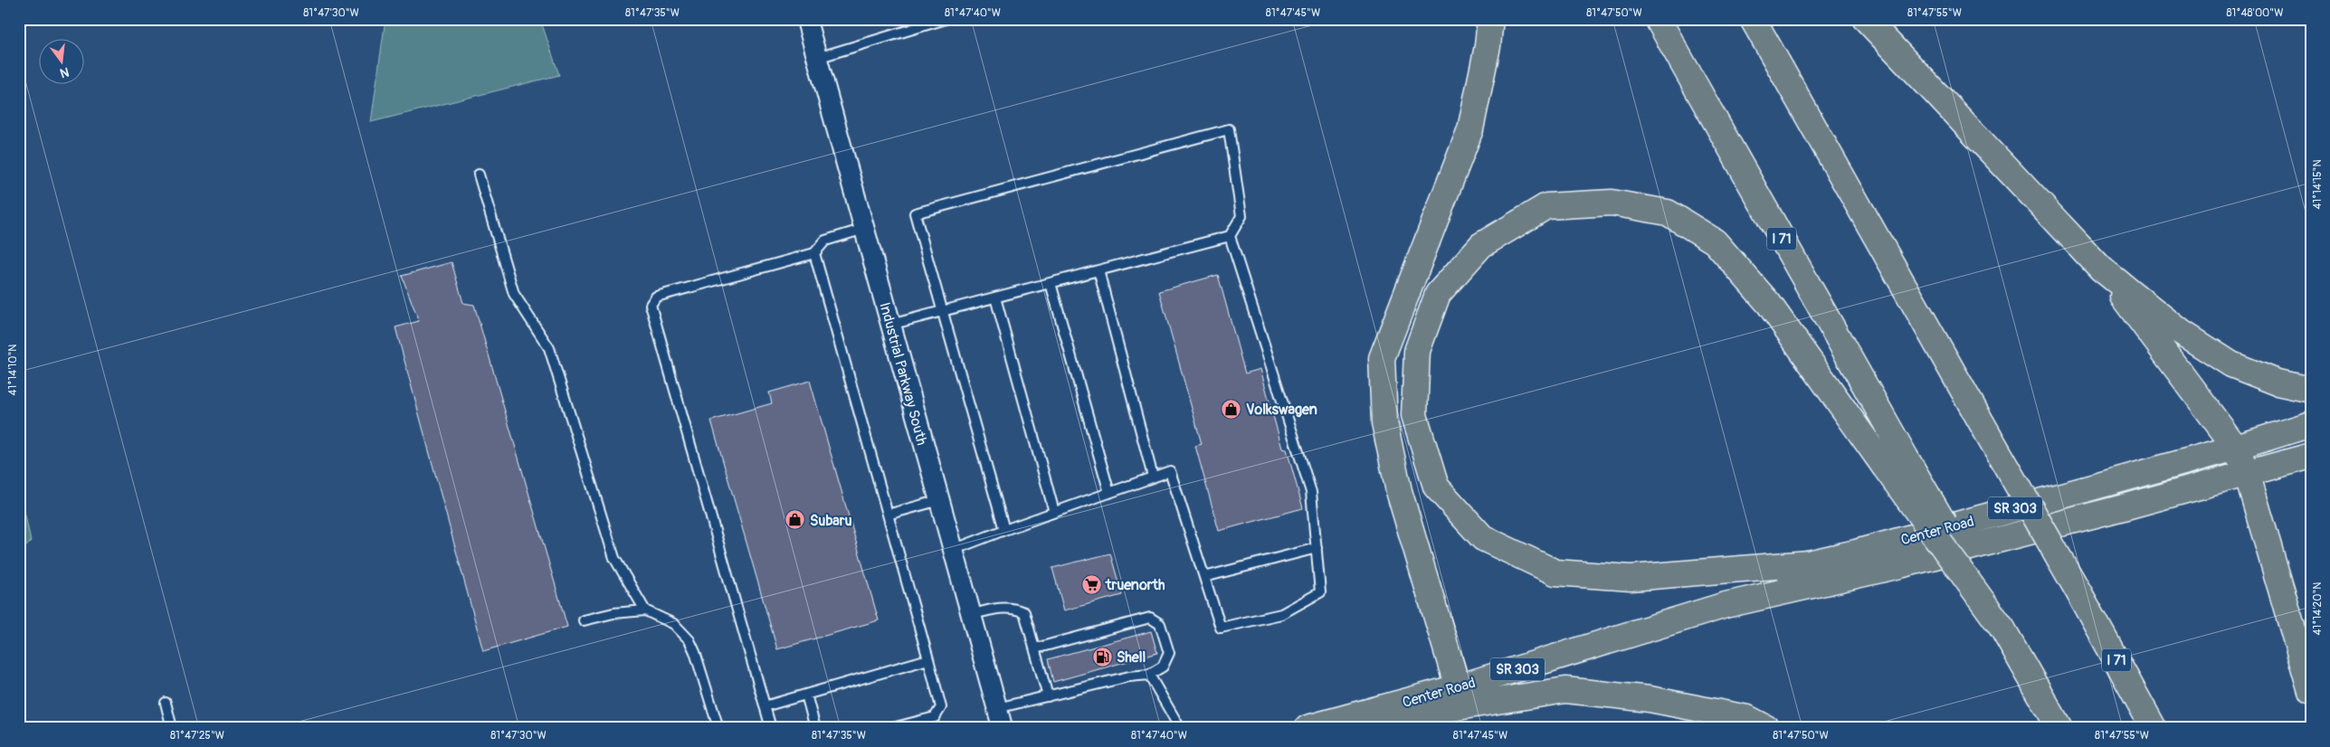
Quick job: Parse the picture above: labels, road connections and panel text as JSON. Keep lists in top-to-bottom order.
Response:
{
  "streets": {
    "main road": ["I 71", "SR 303", "Center Road"],
    "street": ["Industrial Parkway South"]
  },
  "places": {
    "shop": ["Volkswagen", "Subaru"],
    "supermarket": ["truenorth"],
    "fuel station": ["Shell"]
  },
  "north": "bottom",
  "coordinates": [
    "81°47'30\"W",
    "81°47'35\"W",
    "81°47'40\"W",
    "81°47'45\"W",
    "81°47'50\"W",
    "81°47'55\"W",
    "81°48'00\"W",
    "41°14'15\"N",
    "41°14'10\"N",
    "41°14'20\"N",
    "81°47'25\"W"
  ]
}
